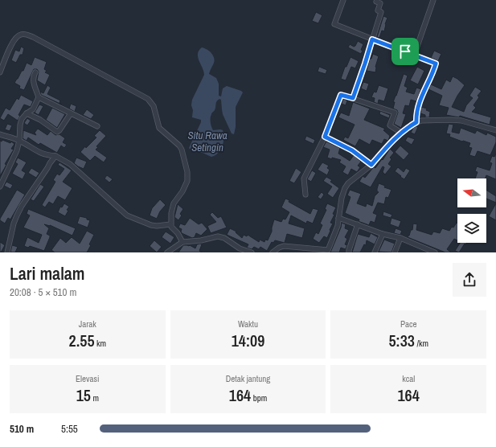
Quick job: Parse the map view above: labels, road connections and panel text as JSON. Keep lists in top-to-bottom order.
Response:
{
  "water": ["Situ Rawa Setingin"],
  "north": "left",
  "page": {
    "heading": ["Lari malam", "20:08 · 5 × 510 m"],
    "stats": [
      ["Jarak", "2.55 km"],
      ["Waktu", "14:09"],
      ["Pace", "5:33 /km"],
      ["Elevasi", "15 m"],
      ["Detak jantung", "164 bpm"],
      ["kcal", "164"]
    ],
    "list": [
      {
        "name": "510 m",
        "note": "5:55"
      }
    ]
  }
}
